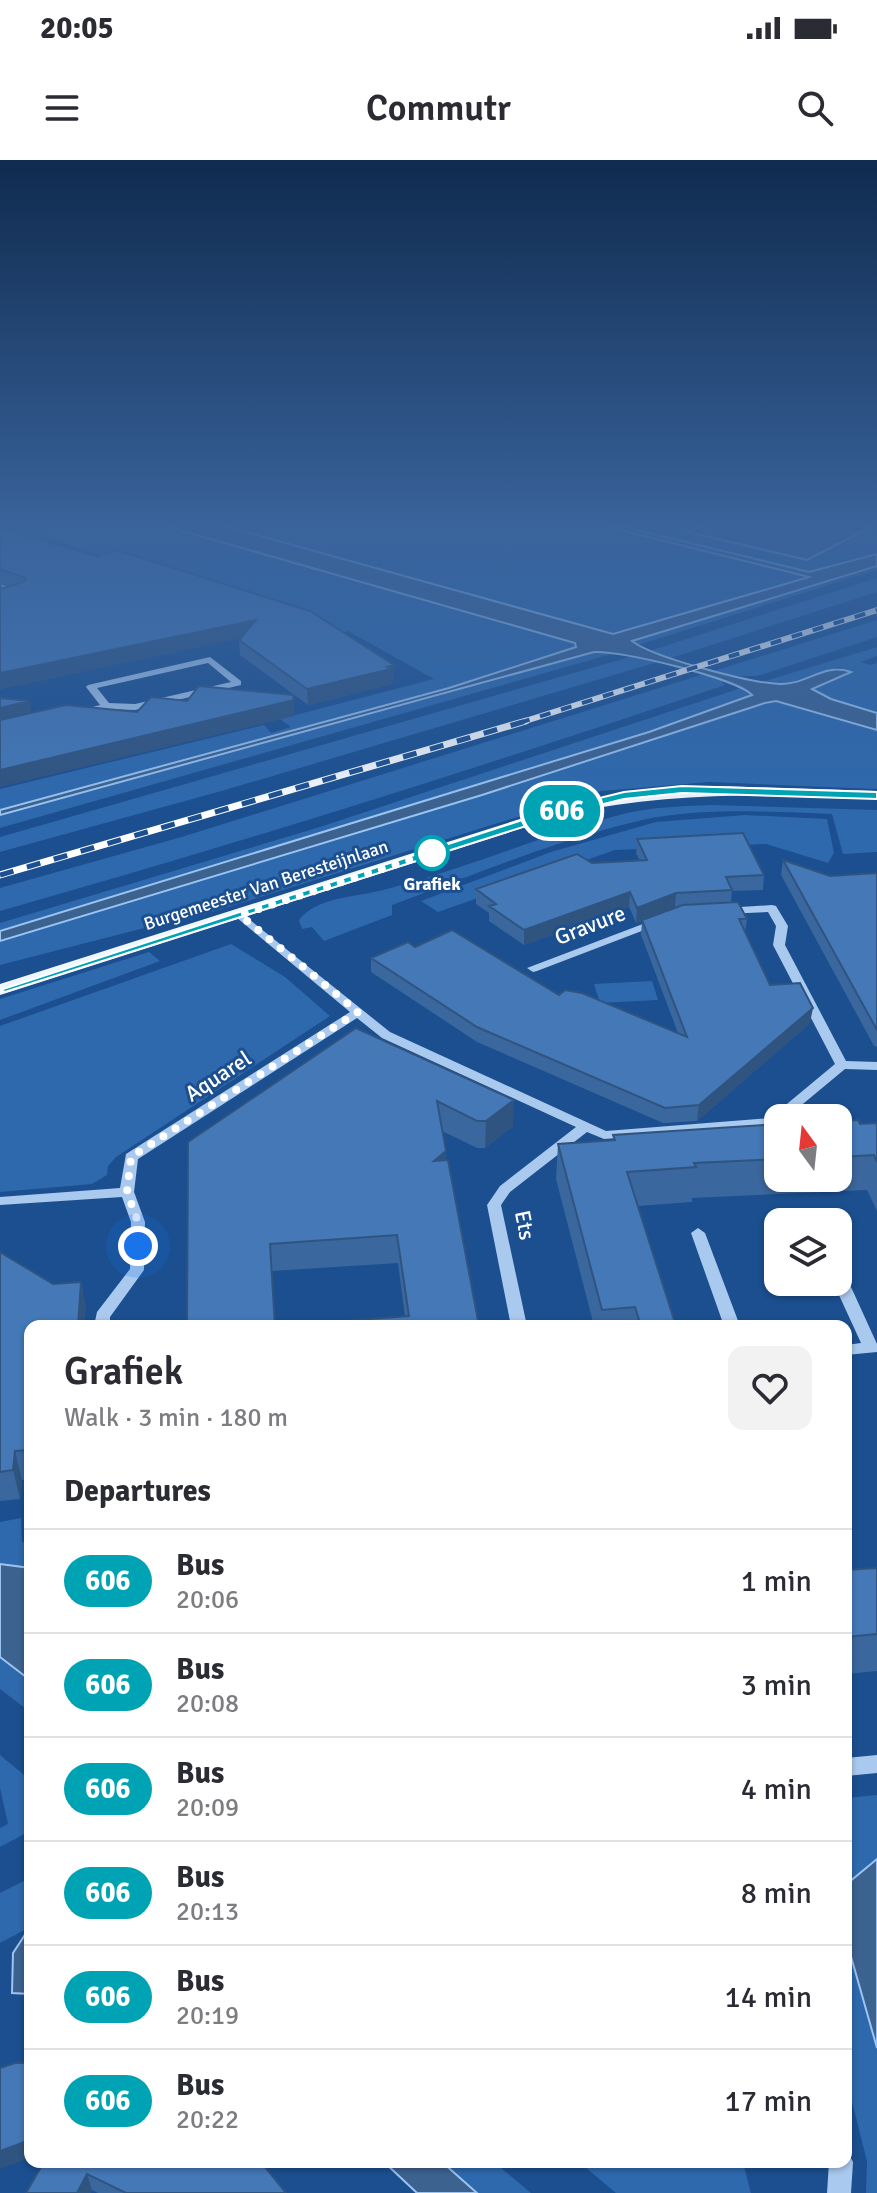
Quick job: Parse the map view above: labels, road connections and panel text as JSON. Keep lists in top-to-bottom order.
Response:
{
  "streets": {
    "main road": ["Burgemeester Van Beresteijnlaan"],
    "street": ["Gravure", "Aquarel", "Ets"]
  },
  "places": ["Grafiek"],
  "lines": ["bus line 606"],
  "north": "top",
  "page": {
    "status": "20:05",
    "header": "Commutr",
    "on_map": "606",
    "heading": [
      ["Grafiek", "Walk · 3 min · 180 m"],
      "Departures"
    ],
    "list": [
      {
        "mark": "606",
        "name": "Bus",
        "note": "20:06",
        "value": "1 min"
      },
      {
        "mark": "606",
        "name": "Bus",
        "note": "20:08",
        "value": "3 min"
      },
      {
        "mark": "606",
        "name": "Bus",
        "note": "20:09",
        "value": "4 min"
      },
      {
        "mark": "606",
        "name": "Bus",
        "note": "20:13",
        "value": "8 min"
      },
      {
        "mark": "606",
        "name": "Bus",
        "note": "20:19",
        "value": "14 min"
      },
      {
        "mark": "606",
        "name": "Bus",
        "note": "20:22",
        "value": "17 min"
      }
    ]
  }
}
